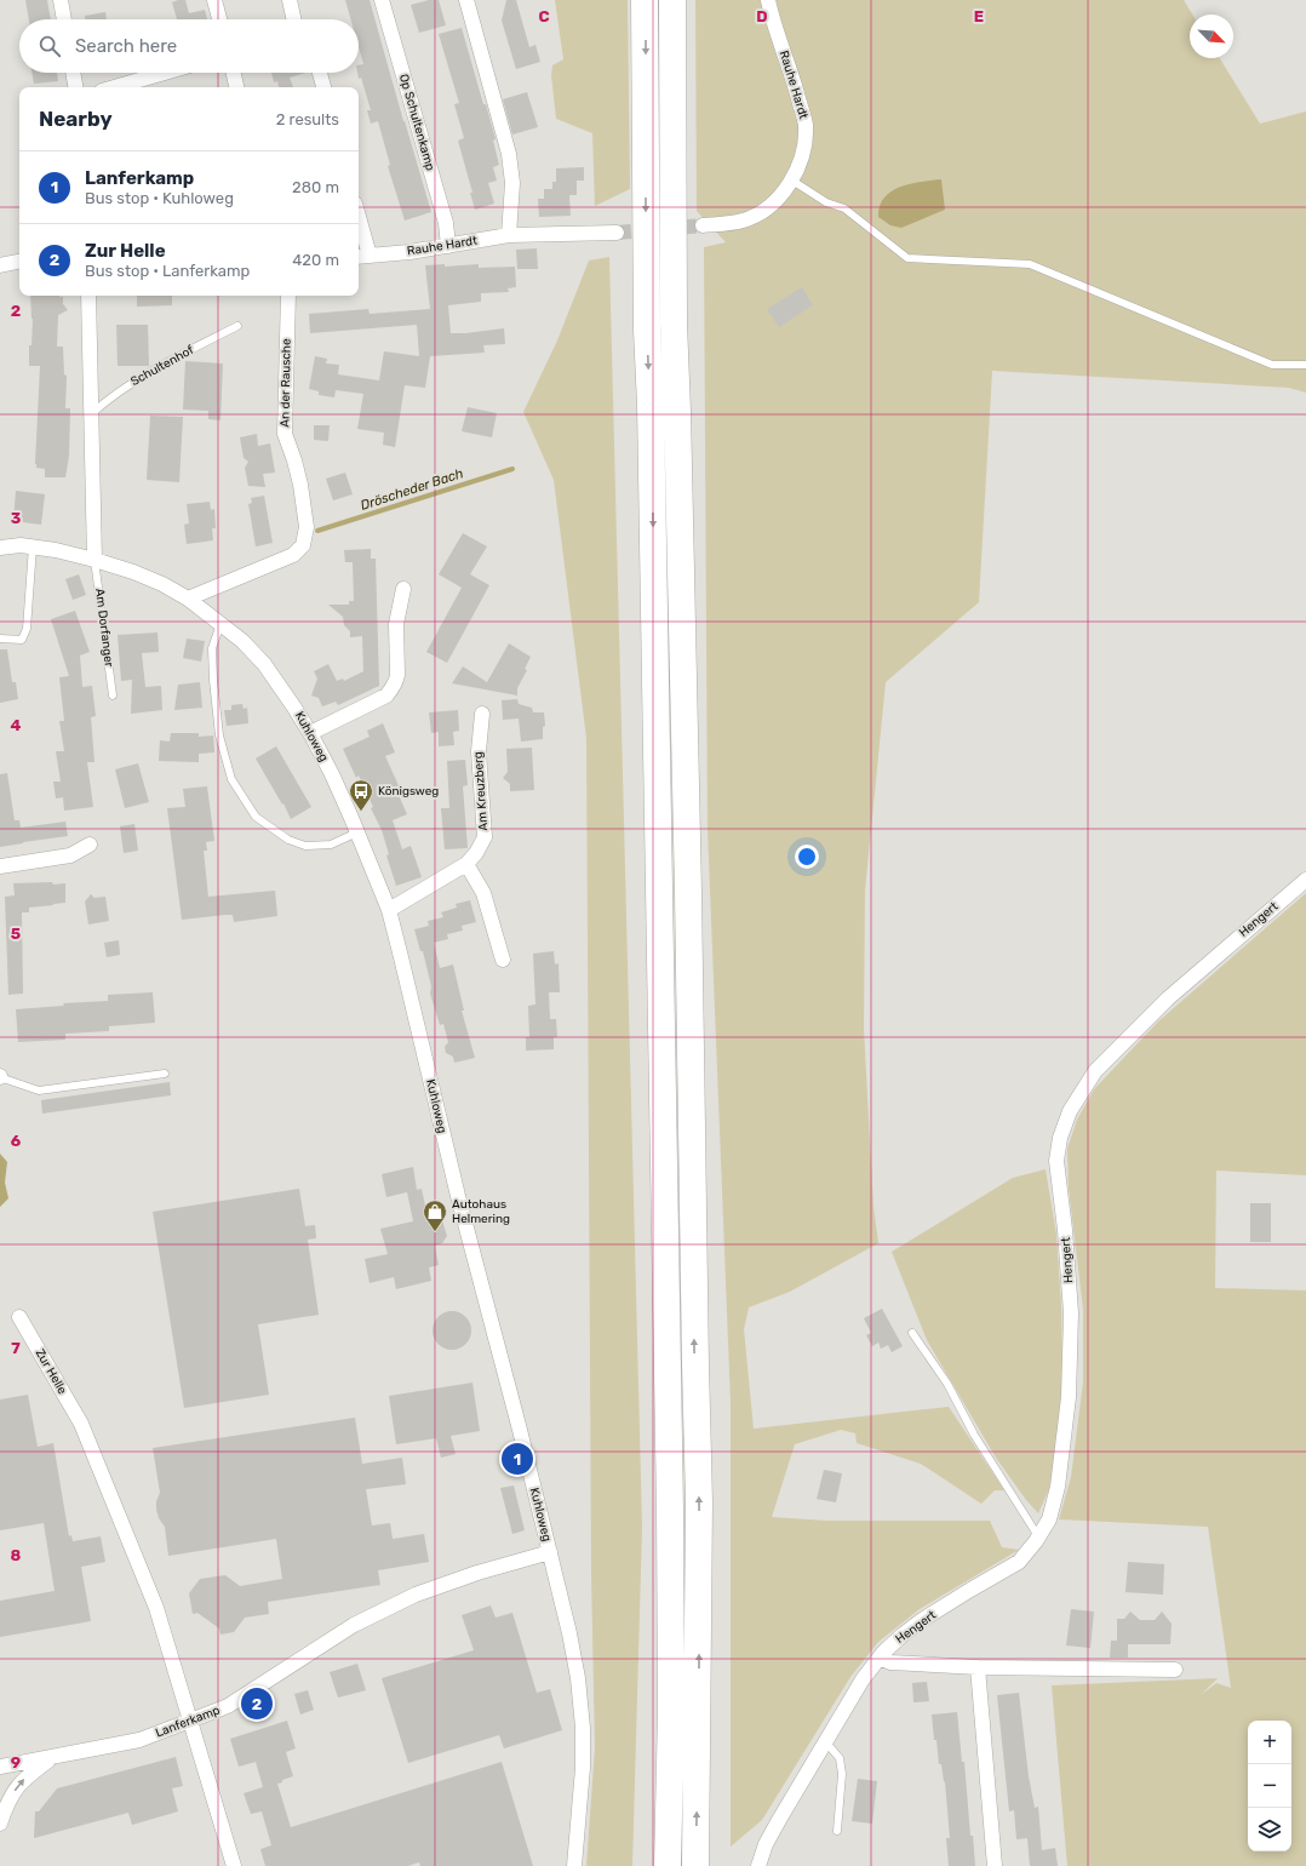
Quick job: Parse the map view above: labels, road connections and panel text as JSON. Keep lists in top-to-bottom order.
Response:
{
  "streets": {
    "street": [
      "Rauhe Hardt",
      "Op Schultenkamp",
      "An der Rausche",
      "Kuhloweg",
      "Am Kreuzberg",
      "Hengert",
      "Zur Helle",
      "Lanferkamp"
    ],
    "lane": ["Schultenhof", "Am Dorfanger"]
  },
  "crossings": [
    ["Rauhe Hardt", "Op Schultenkamp"],
    ["An der Rausche", "Kuhloweg"],
    ["Am Dorfanger", "Kuhloweg"],
    ["Kuhloweg", "Am Kreuzberg"],
    ["Kuhloweg", "Lanferkamp"],
    ["Zur Helle", "Lanferkamp"]
  ],
  "water": ["Dröscheder Bach"],
  "places": {
    "bus stop": ["Königsweg"],
    "shop": ["Autohaus Helmering"]
  },
  "north": "bottom right",
  "page": {
    "search": "Search here",
    "heading": ["Nearby", "2 results"],
    "list": [
      {
        "mark": "1",
        "name": "Lanferkamp",
        "note": "Bus stop · Kuhloweg",
        "value": "280 m"
      },
      {
        "mark": "2",
        "name": "Zur Helle",
        "note": "Bus stop · Lanferkamp",
        "value": "420 m"
      }
    ],
    "pins": ["1", "2"],
    "map_buttons": ["+", "−"]
  },
  "grid": {
    "columns": ["C", "D", "E"],
    "rows": [
      "2",
      "3",
      "4",
      "5",
      "6",
      "7",
      "8",
      "9"
    ]
  }
}
